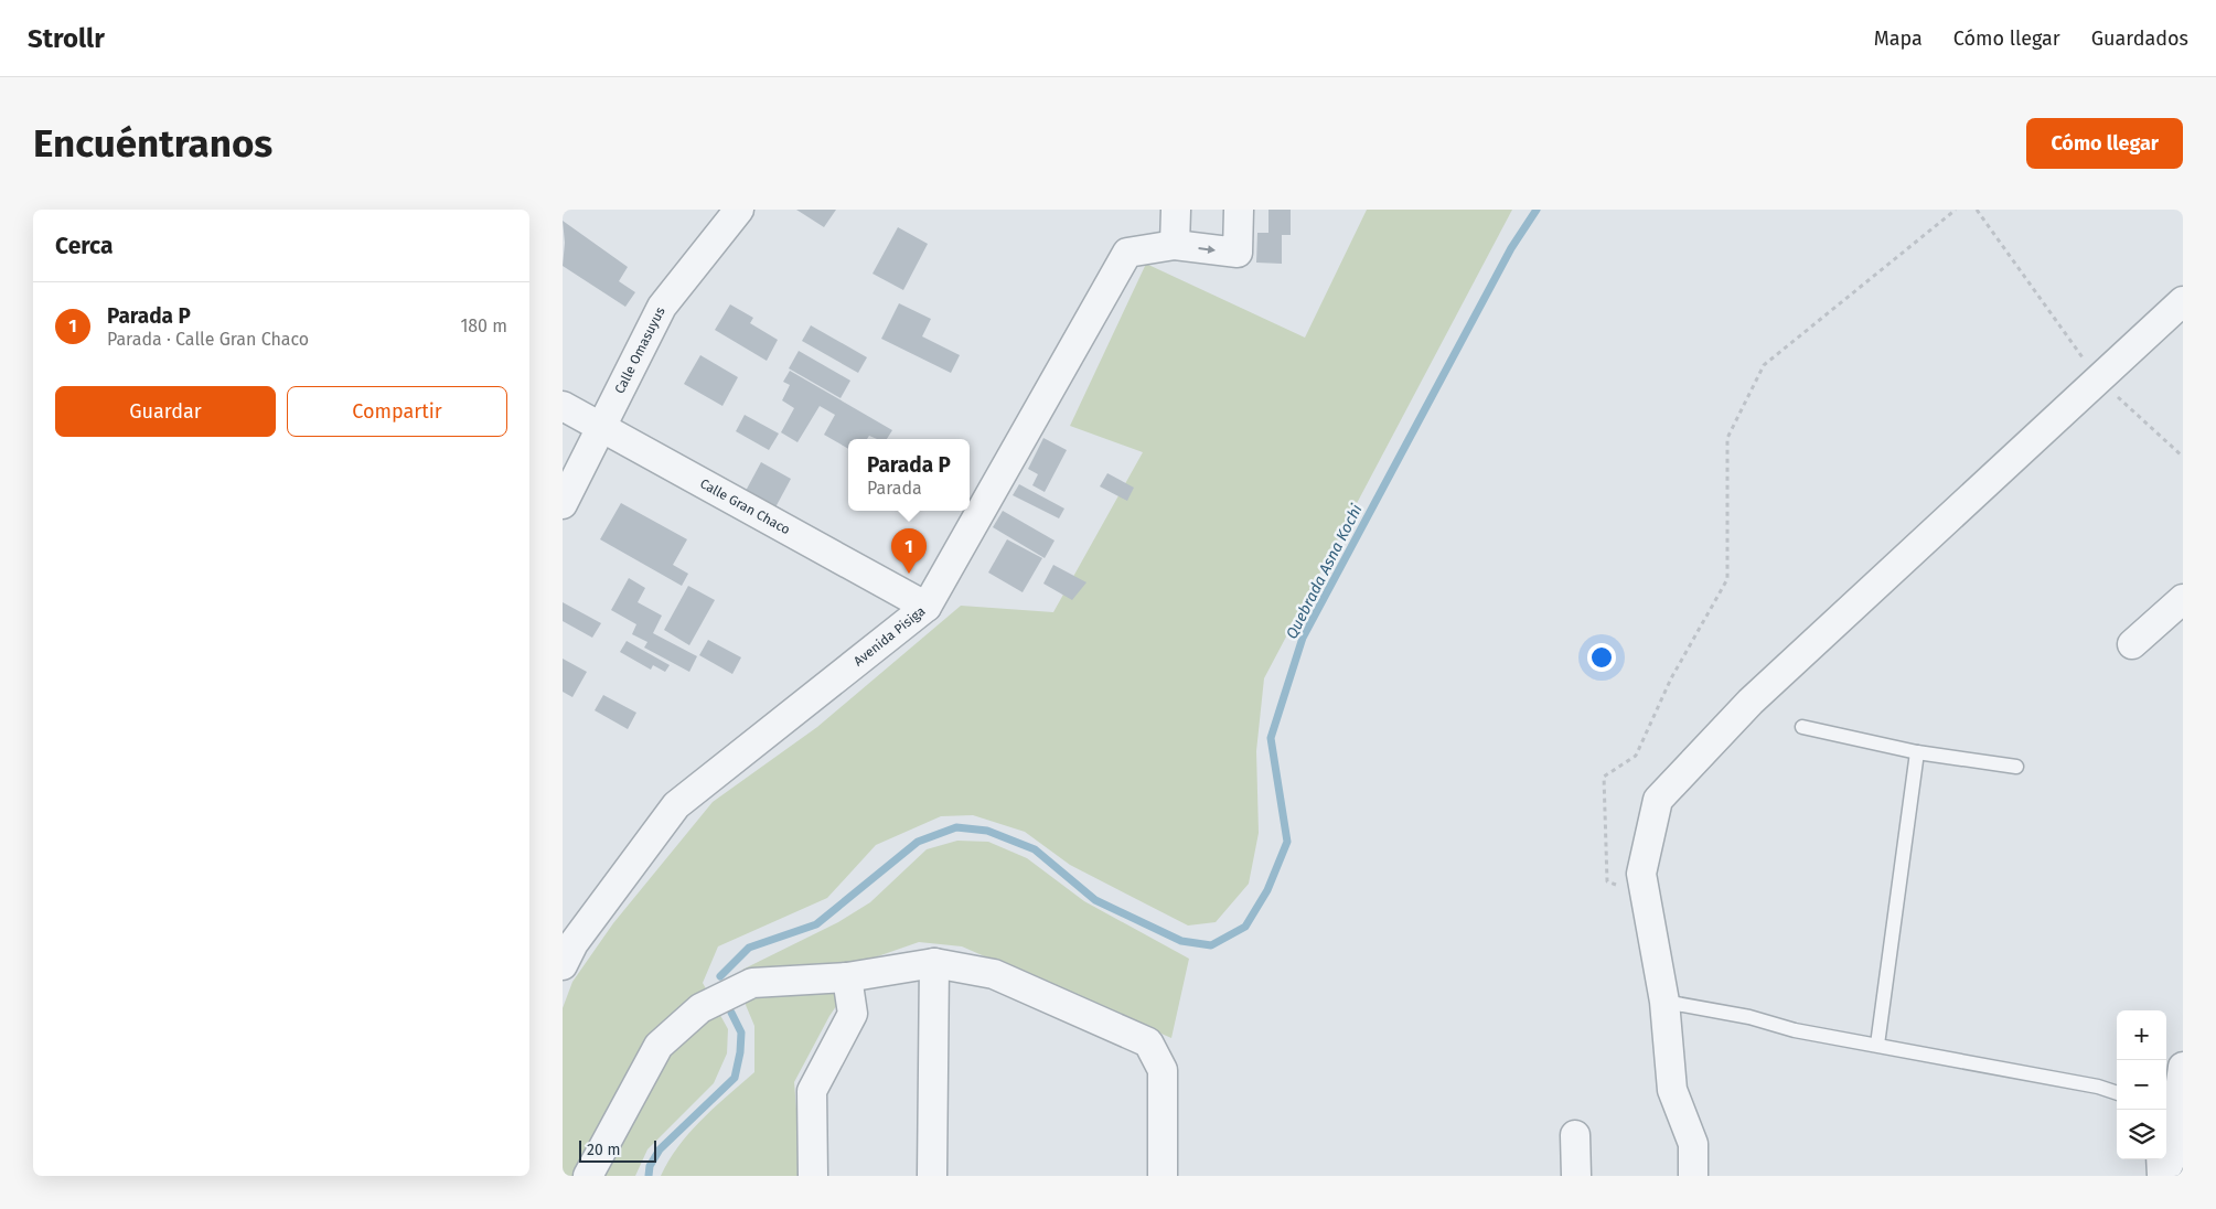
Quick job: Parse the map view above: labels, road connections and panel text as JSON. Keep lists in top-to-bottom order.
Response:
{
  "streets": {
    "street": ["Calle Omasuyus", "Calle Gran Chaco", "Avenida Pisiga"]
  },
  "crossings": [
    ["Calle Omasuyus", "Calle Gran Chaco"],
    ["Calle Gran Chaco", "Avenida Pisiga"]
  ],
  "water": ["Quebrada Asna Kochi"],
  "scale_bar": "20 m",
  "page": {
    "header": "Strollr",
    "nav": ["Mapa", "Cómo llegar", "Guardados"],
    "buttons": [
      "Cómo llegar",
      ["Guardar", "Compartir"]
    ],
    "title": "Encuéntranos",
    "heading": "Cerca",
    "list": [
      {
        "mark": "1",
        "name": "Parada P",
        "note": "Parada · Calle Gran Chaco",
        "value": "180 m"
      }
    ],
    "popup": ["Parada P", "Parada"],
    "pins": "1",
    "map_buttons": ["+", "−"],
    "scale": "20 m"
  }
}
